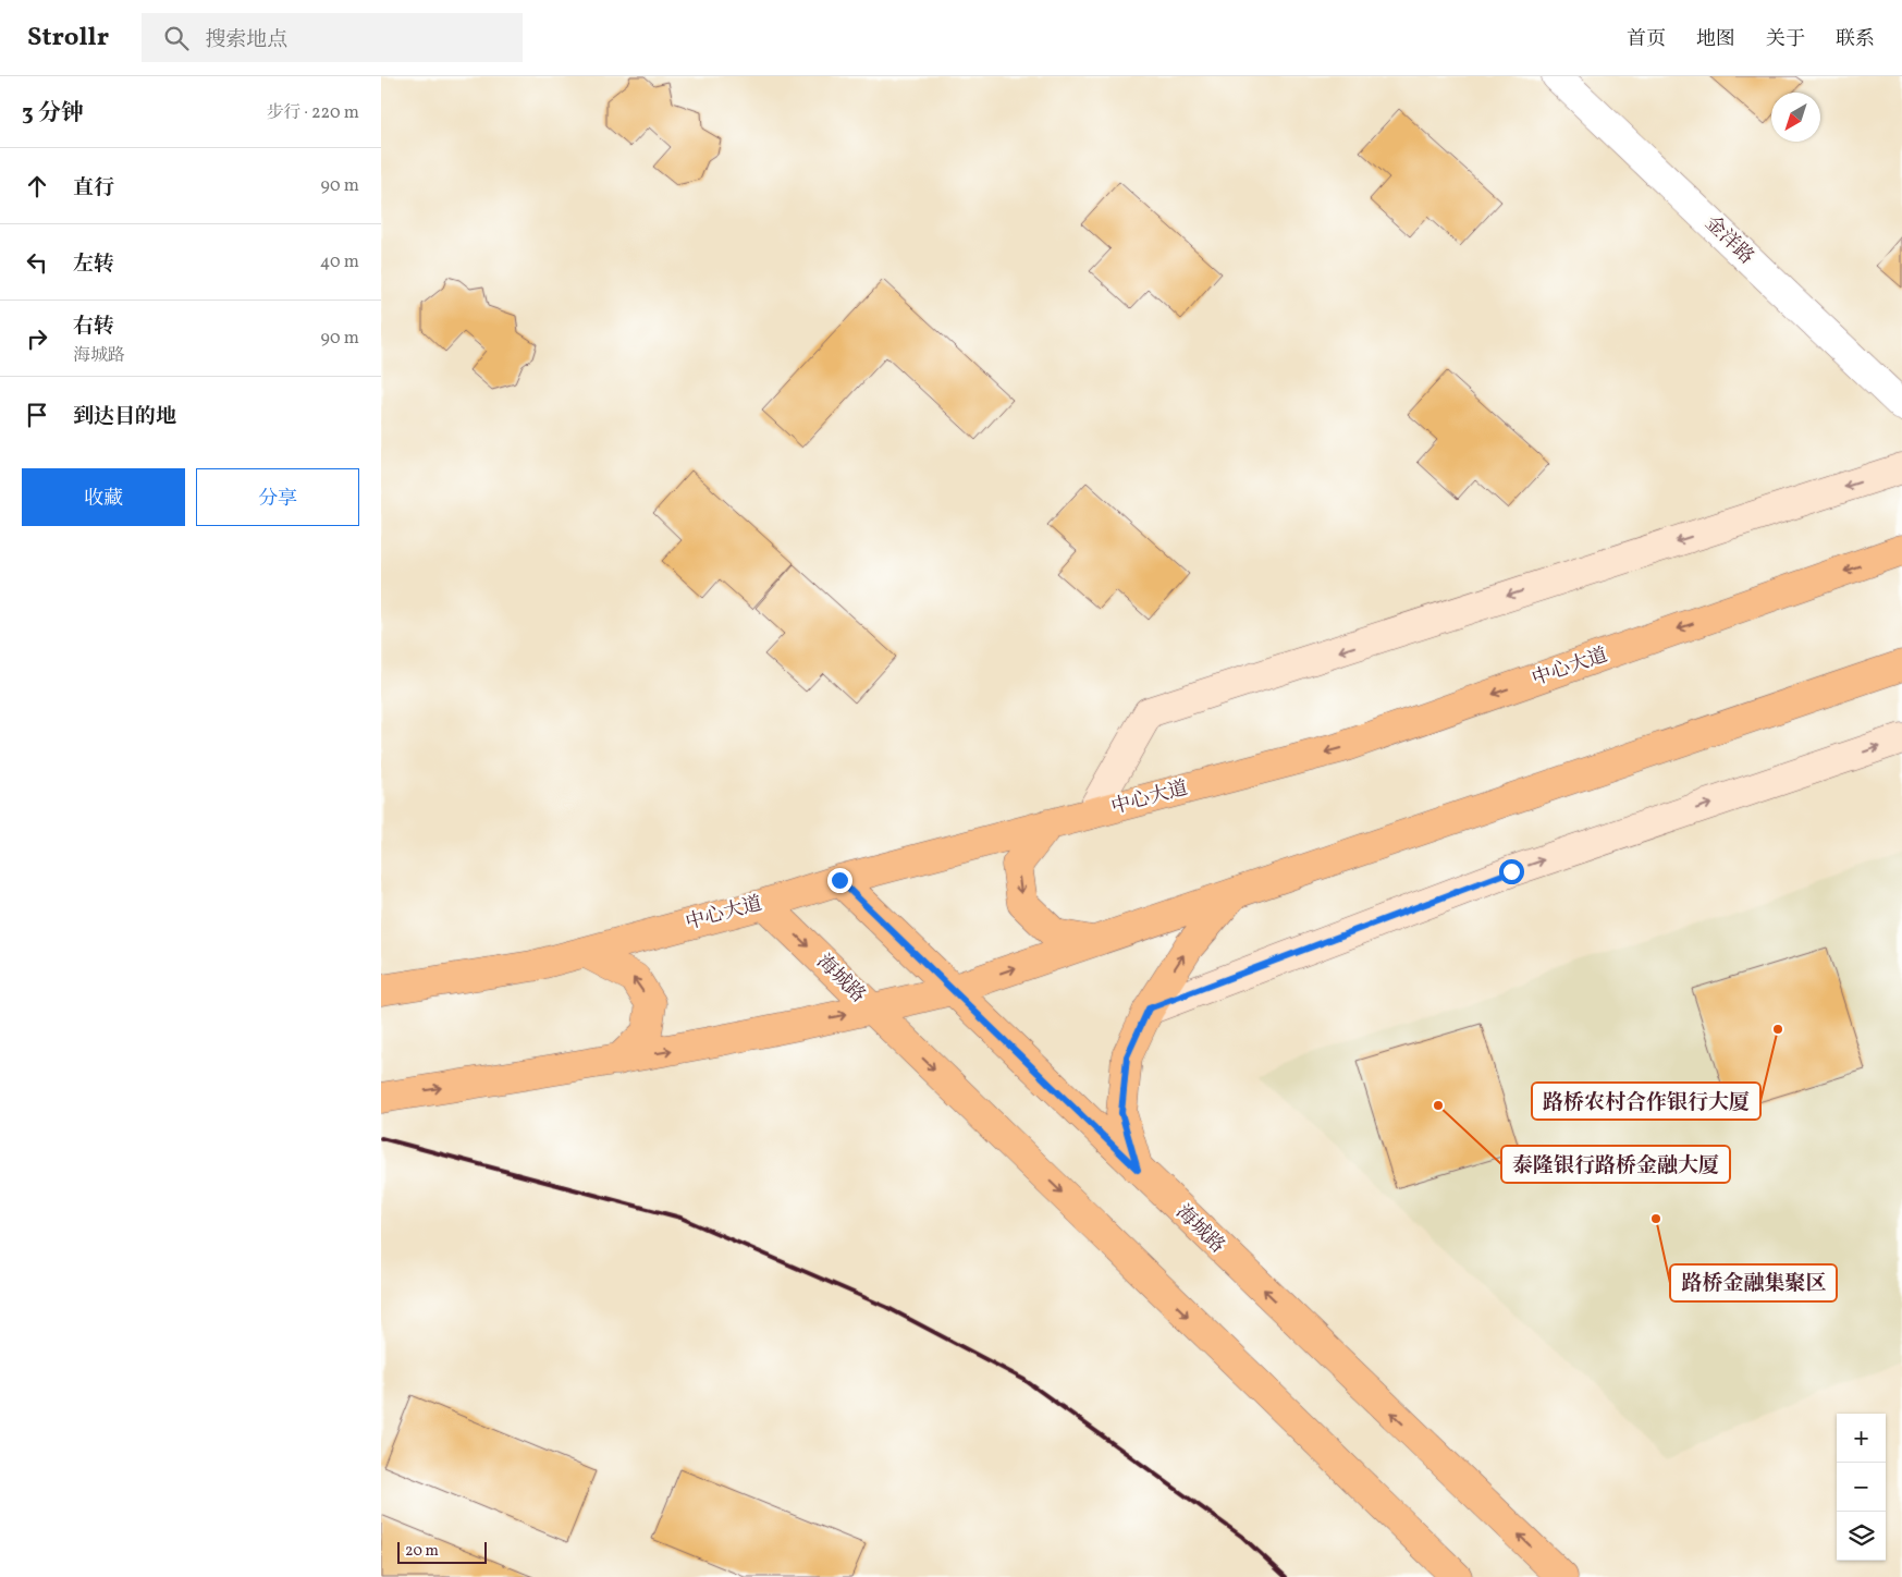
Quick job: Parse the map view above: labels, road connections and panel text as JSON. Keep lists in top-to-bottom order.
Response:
{
  "streets": {
    "main road": ["中心大道", "海城路"],
    "street": ["金洋路"]
  },
  "crossings": [
    ["中心大道", "海城路"]
  ],
  "places": ["路桥农村合作银行大厦", "泰隆银行路桥金融大厦", "路桥金融集聚区"],
  "scale_bar": "20 m",
  "north": "bottom left",
  "page": {
    "header": "Strollr",
    "search": "搜索地点",
    "nav": [
      "首页",
      "地图",
      "关于",
      "联系"
    ],
    "heading": ["3 分钟", "步行 · 220 m"],
    "list": [
      ["直行", "90 m"],
      ["左转", "40 m"],
      ["右转", "海城路", "90 m"],
      "到达目的地"
    ],
    "buttons": ["收藏", "分享"],
    "map_buttons": ["+", "−"],
    "scale": "20 m"
  }
}
